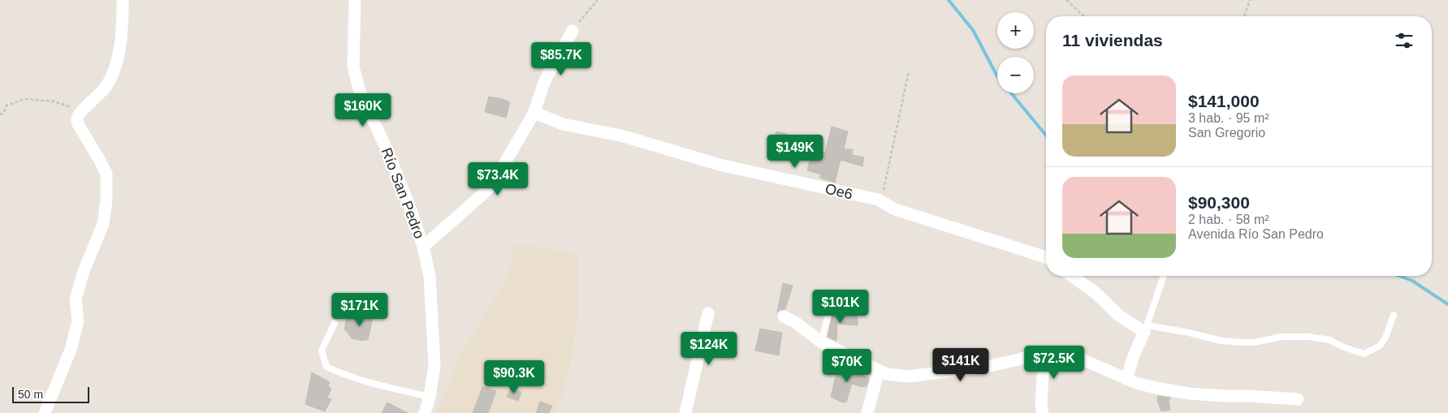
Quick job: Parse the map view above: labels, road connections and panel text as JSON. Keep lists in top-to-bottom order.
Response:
{
  "streets": {
    "street": ["Oe6", "Río San Pedro"]
  },
  "scale_bar": "50 m",
  "page": {
    "map_buttons": ["+", "−"],
    "heading": "11 viviendas",
    "price": [
      "$85.7K",
      "$160K",
      "$149K",
      "$73.4K",
      "$101K",
      "$171K",
      "$124K",
      "$72.5K",
      "$141K",
      "$70K",
      "$90.3K"
    ],
    "list": [
      {
        "name": "$141,000",
        "note": "3 hab. · 95 m² · San Gregorio"
      },
      {
        "name": "$90,300",
        "note": "2 hab. · 58 m² · Avenida Río San Pedro"
      }
    ],
    "scale": "50 m"
  }
}
